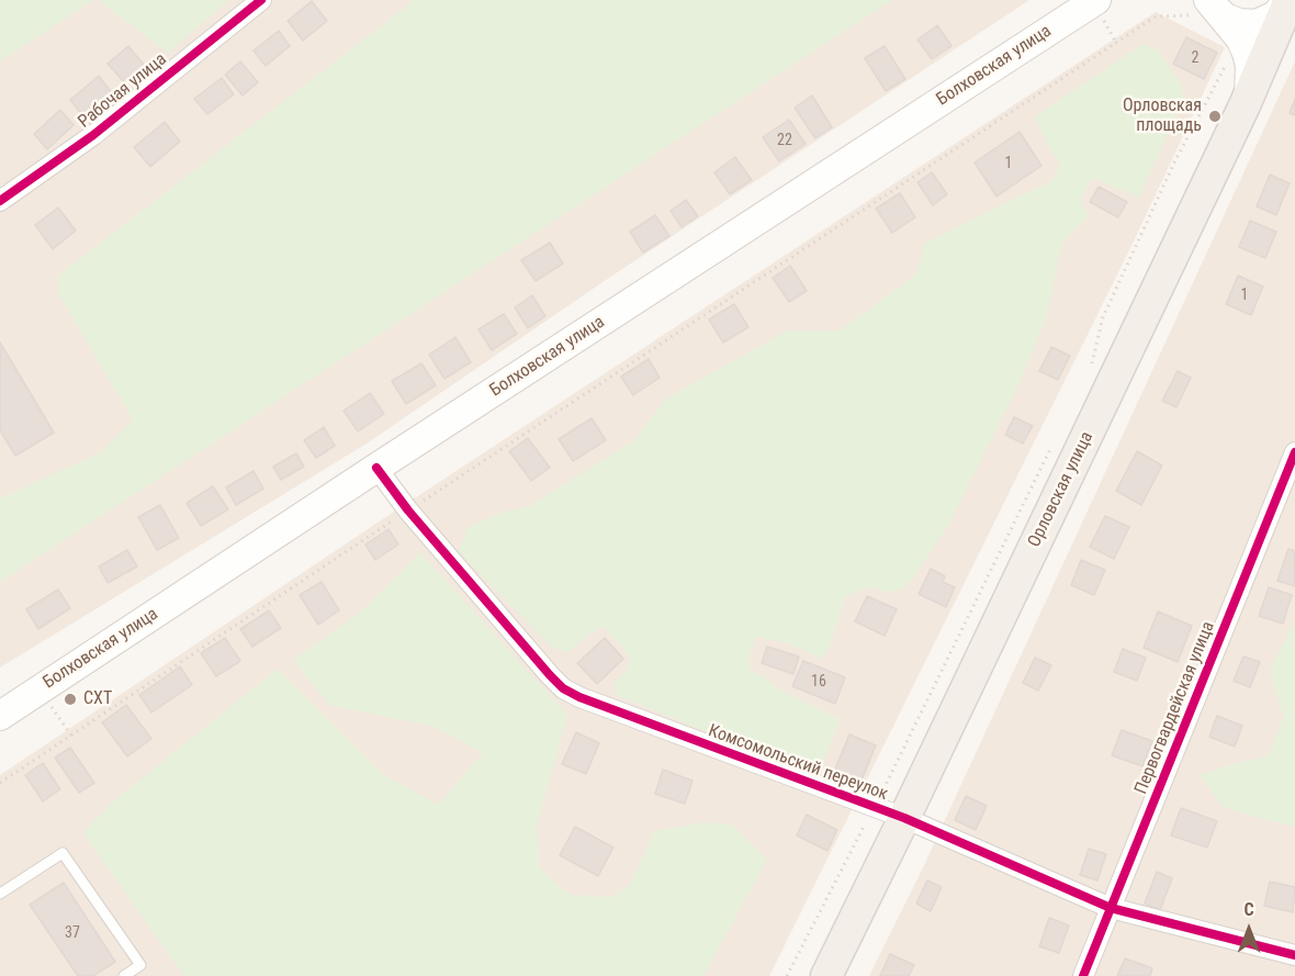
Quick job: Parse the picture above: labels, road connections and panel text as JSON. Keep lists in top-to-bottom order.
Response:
{
  "streets": {
    "main road": ["Болховская улица", "Орловская улица"],
    "street": ["Рабочая улица", "Первогвардейская улица", "Комсомольский переулок"]
  },
  "crossings": [
    ["Болховская улица", "Комсомольский переулок"],
    ["Орловская улица", "Комсомольский переулок"],
    ["Первогвардейская улица", "Комсомольский переулок"]
  ],
  "places": ["Орловская площадь", "СХТ"],
  "house_numbers": [
    "2",
    "22",
    "1",
    "1",
    "16",
    "37"
  ],
  "north": "top"
}
